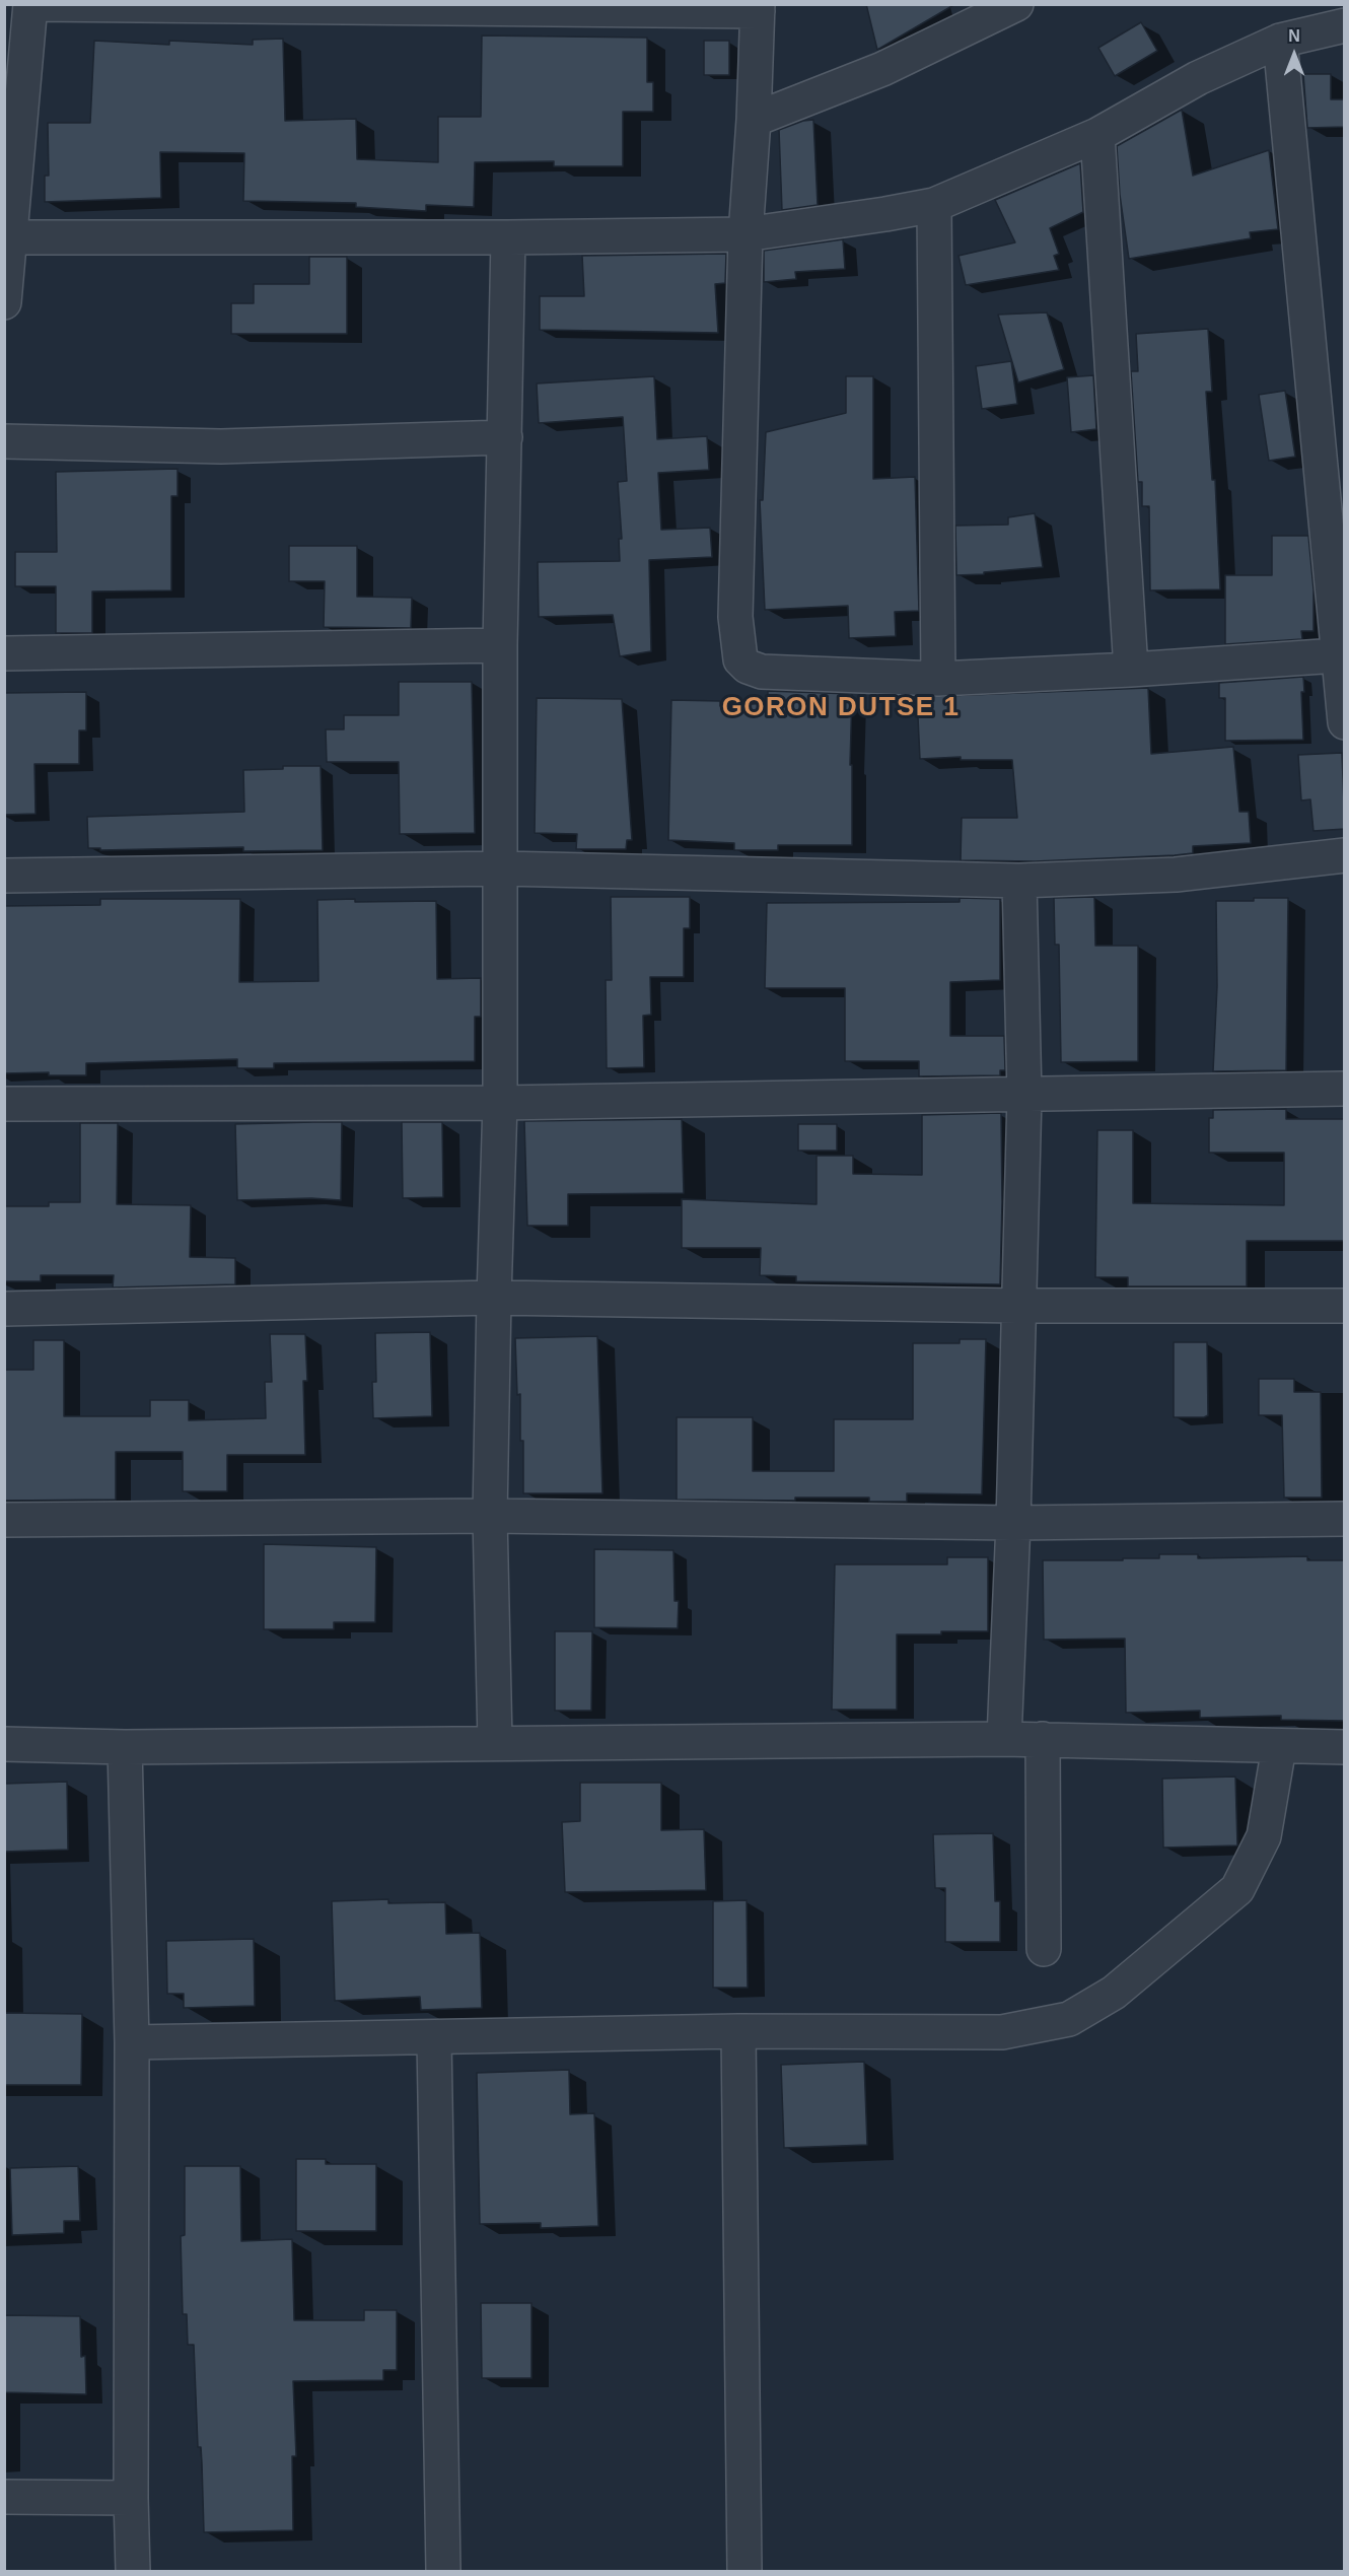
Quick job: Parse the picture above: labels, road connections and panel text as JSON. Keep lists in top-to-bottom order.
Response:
{
  "districts": ["GORON DUTSE 1"],
  "north": "top"
}
